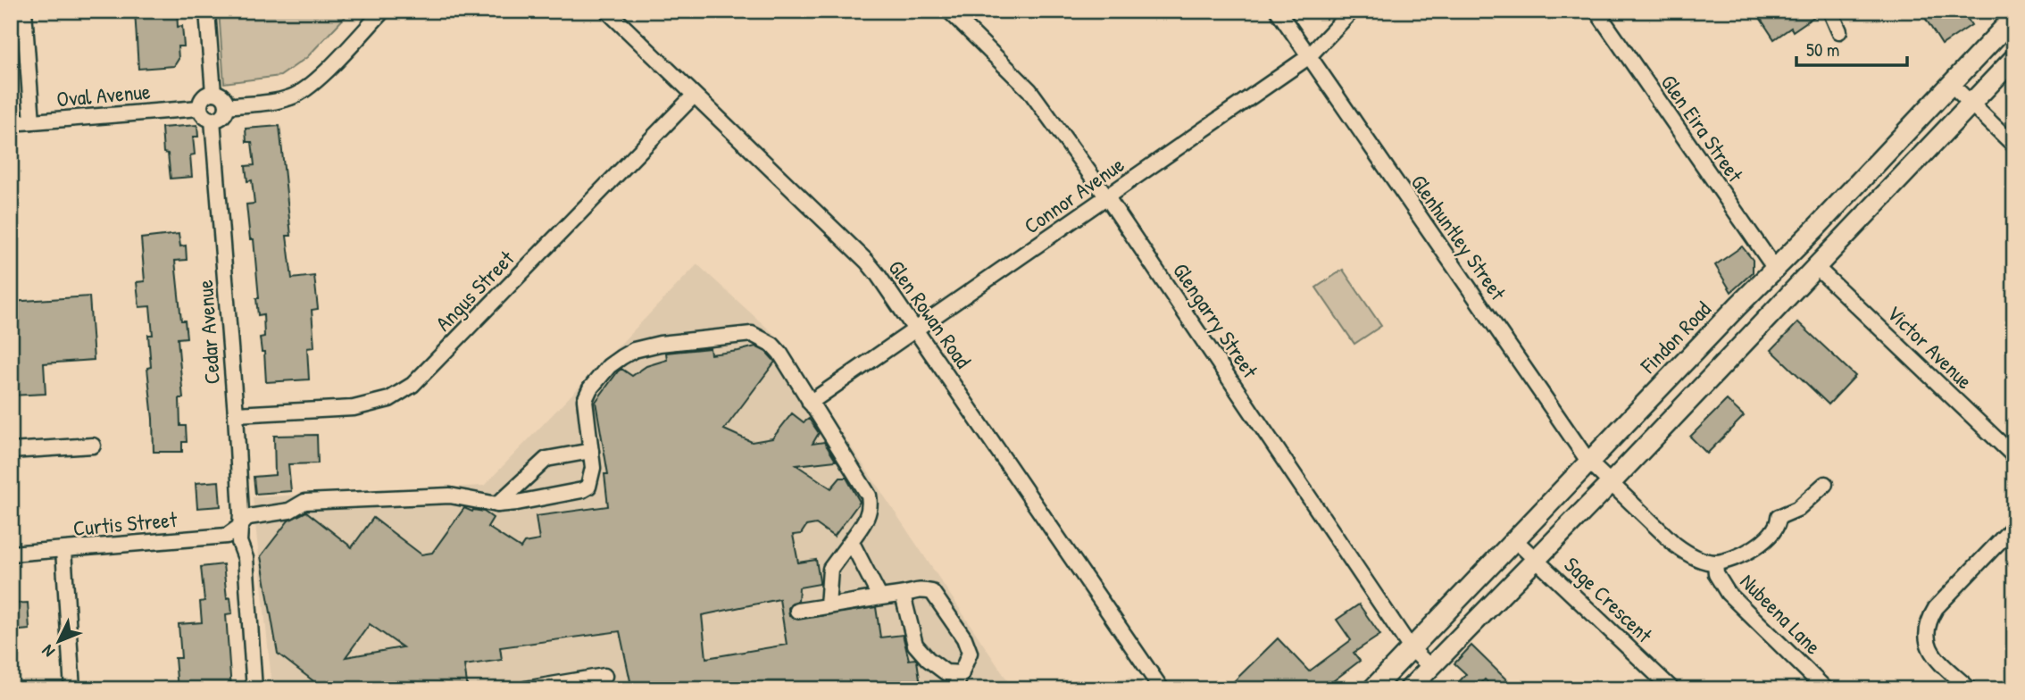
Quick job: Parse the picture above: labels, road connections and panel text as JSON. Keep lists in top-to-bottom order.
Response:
{
  "streets": {
    "main road": ["Findon Road"],
    "street": [
      "Oval Avenue",
      "Glen Eira Street",
      "Connor Avenue",
      "Glenhuntley Street",
      "Angus Street",
      "Glen Rowan Road",
      "Glengarry Street",
      "Cedar Avenue",
      "Victor Avenue",
      "Curtis Street",
      "Sage Crescent",
      "Nubeena Lane"
    ]
  },
  "crossings": [
    ["Oval Avenue", "Cedar Avenue"],
    ["Glen Eira Street", "Findon Road"],
    ["Connor Avenue", "Glenhuntley Street"],
    ["Connor Avenue", "Glen Rowan Road"],
    ["Connor Avenue", "Glengarry Street"],
    ["Glenhuntley Street", "Findon Road"],
    ["Glenhuntley Street", "Nubeena Lane"],
    ["Angus Street", "Glen Rowan Road"],
    ["Angus Street", "Cedar Avenue"],
    ["Glengarry Street", "Findon Road"],
    ["Cedar Avenue", "Curtis Street"],
    ["Findon Road", "Sage Crescent"]
  ],
  "scale_bar": "50 m",
  "north": "bottom left"
}
